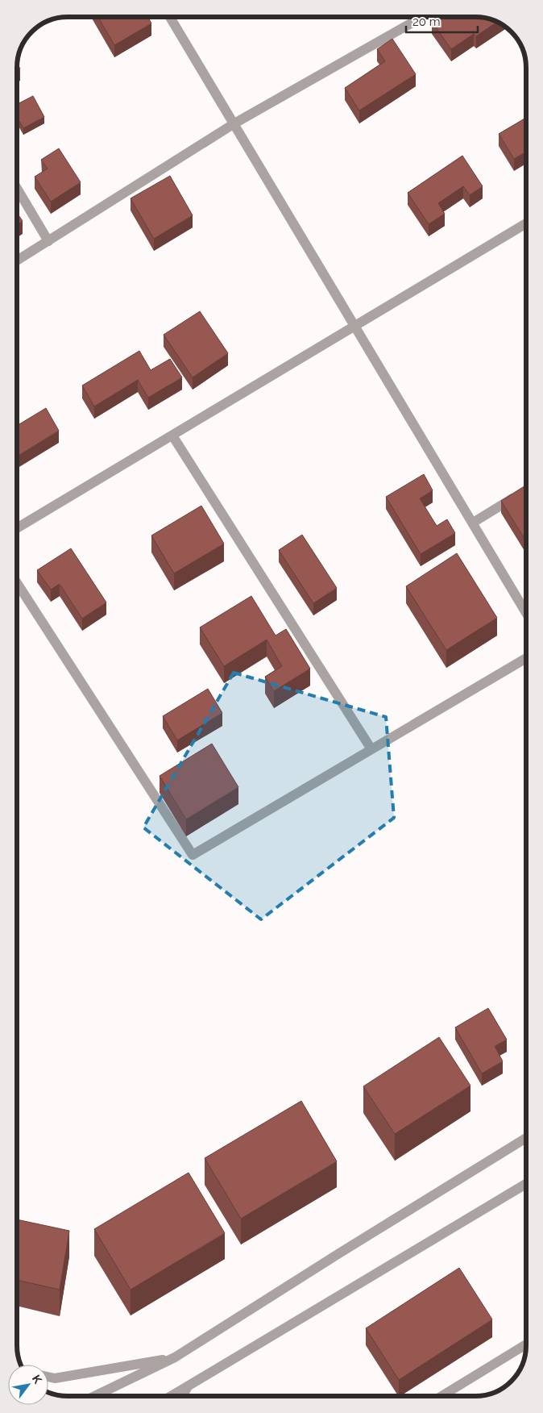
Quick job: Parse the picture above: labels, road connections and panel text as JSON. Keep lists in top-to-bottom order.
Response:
{
  "scale_bar": "20 m",
  "north": "top right"
}
